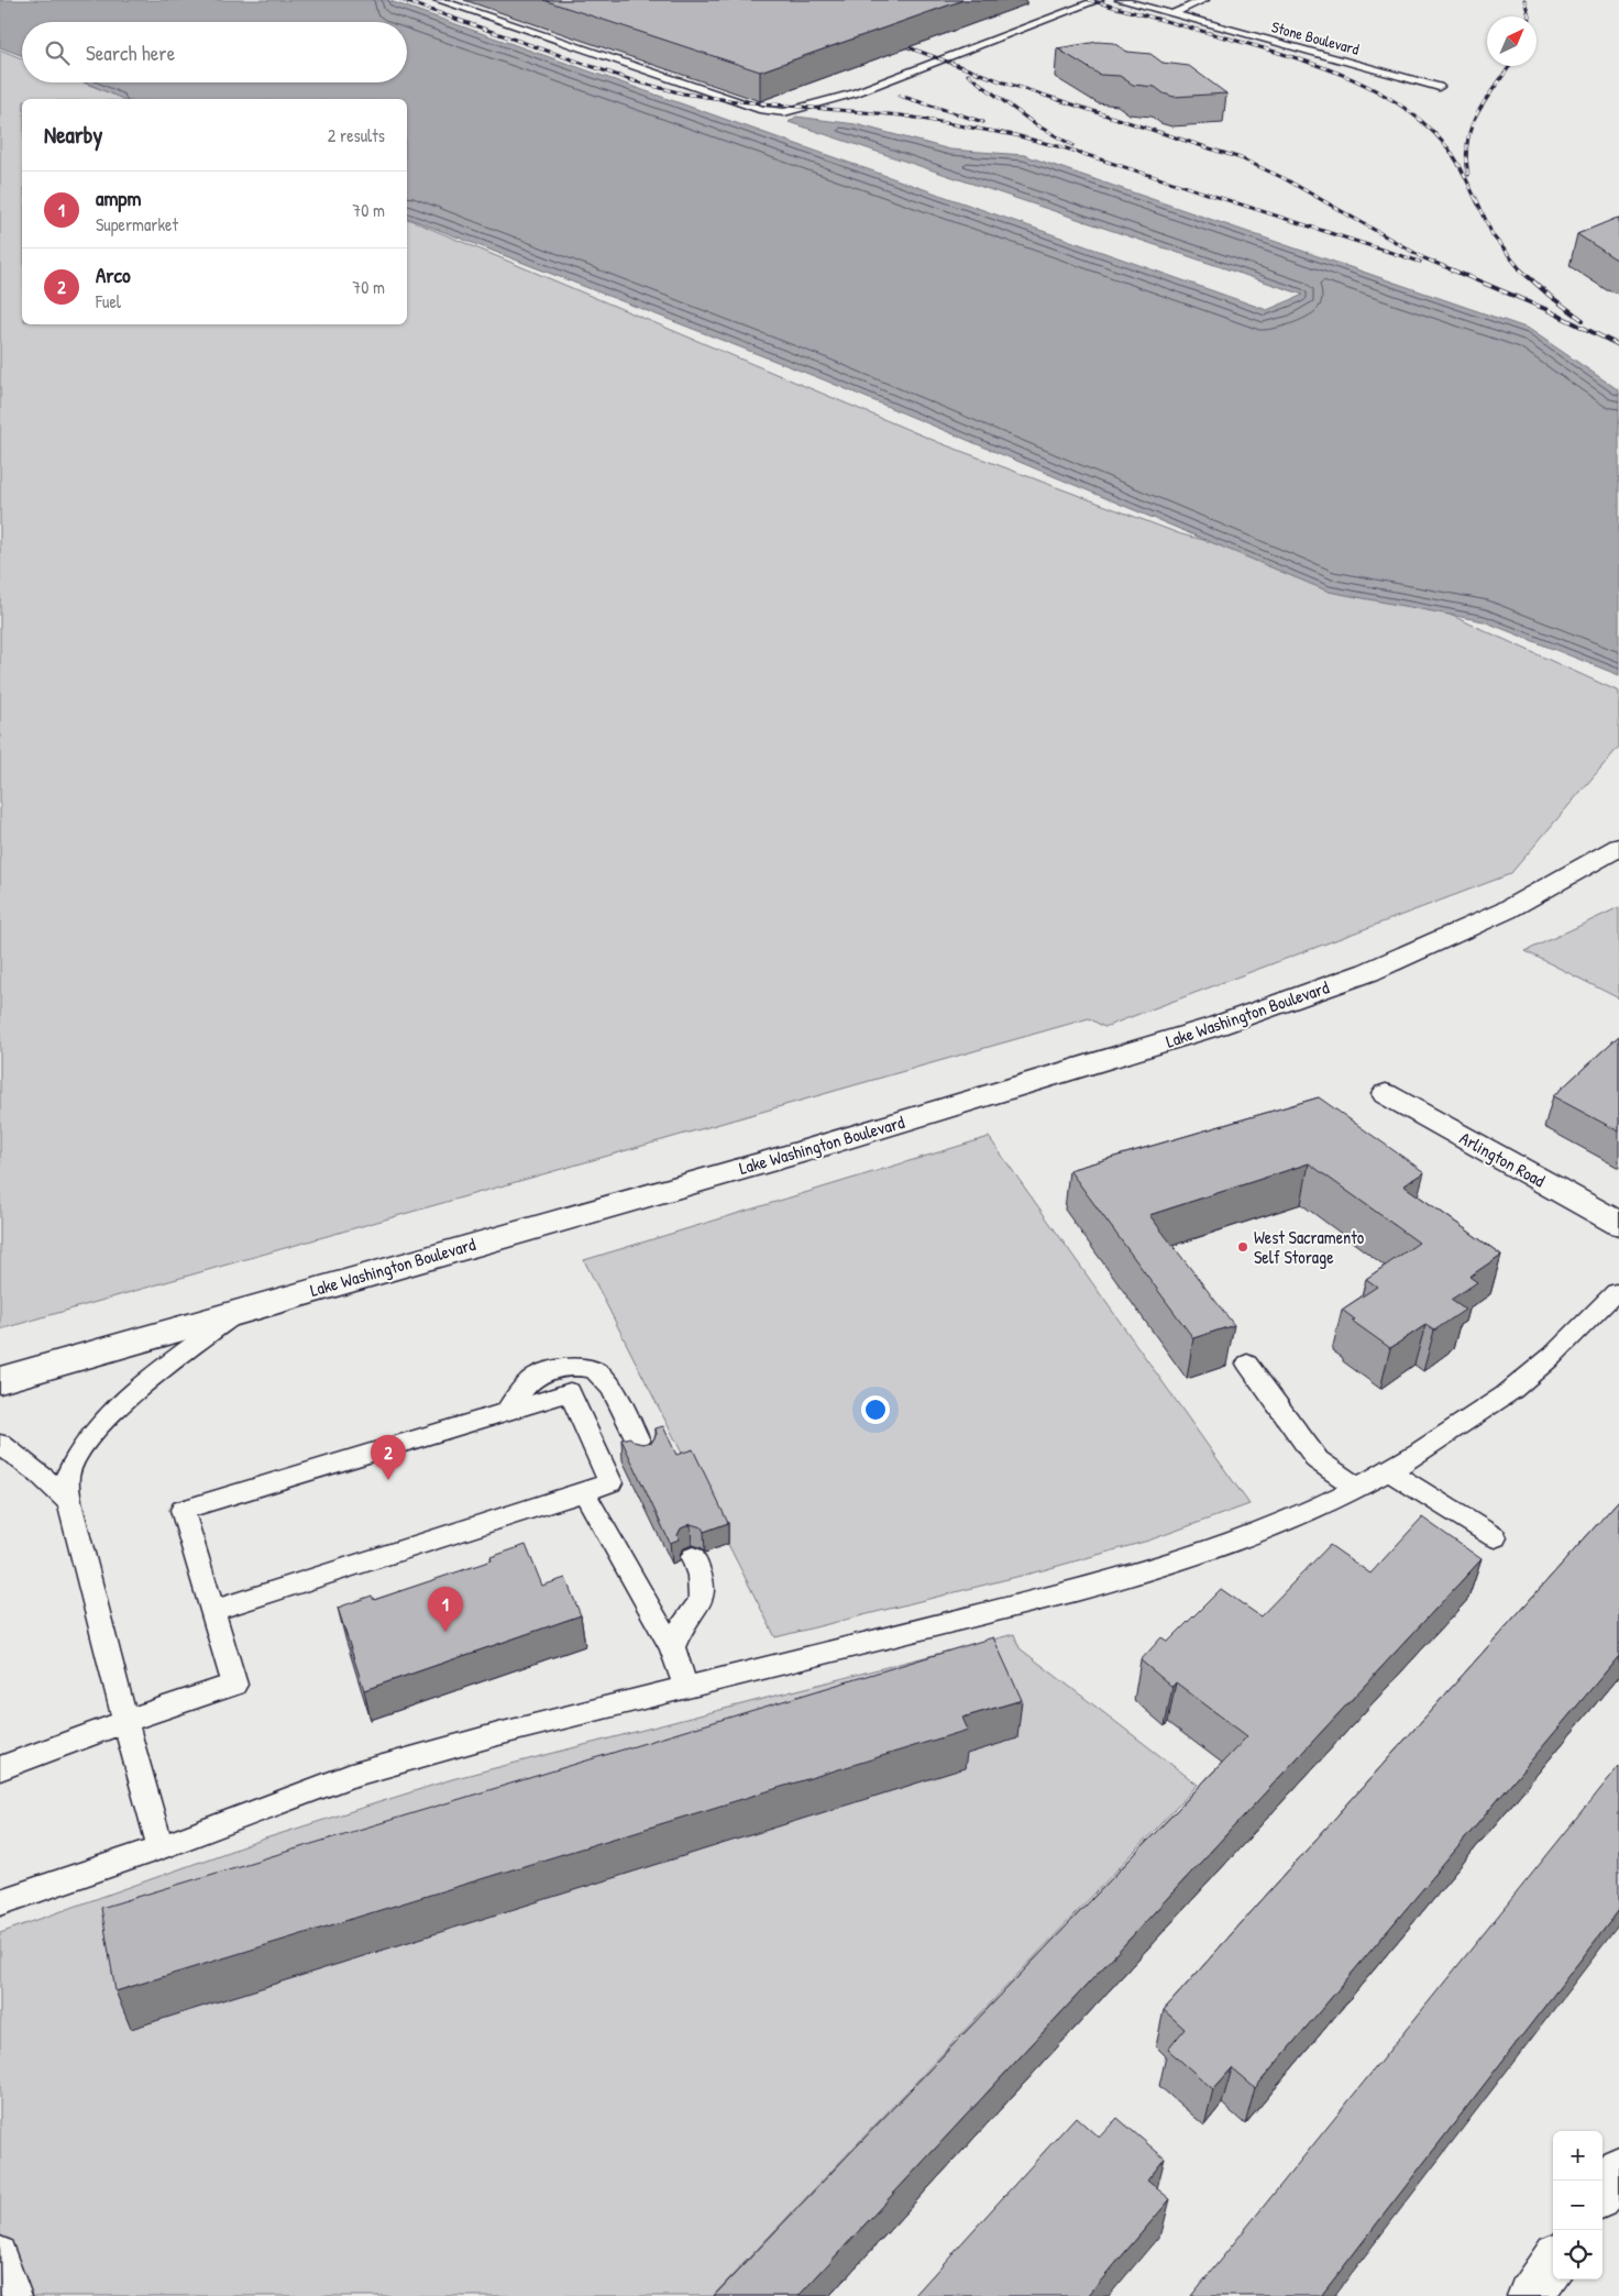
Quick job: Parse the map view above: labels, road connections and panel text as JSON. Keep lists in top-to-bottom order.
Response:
{
  "streets": {
    "main road": ["Lake Washington Boulevard", "Arlington Road"],
    "lane": ["Stone Boulevard"]
  },
  "places": ["West Sacramento Self Storage"],
  "north": "top right",
  "page": {
    "search": "Search here",
    "heading": ["Nearby", "2 results"],
    "list": [
      {
        "mark": "1",
        "name": "ampm",
        "note": "Supermarket",
        "value": "70 m"
      },
      {
        "mark": "2",
        "name": "Arco",
        "note": "Fuel",
        "value": "70 m"
      }
    ],
    "pins": ["2", "1"],
    "map_buttons": ["+", "−"]
  }
}
